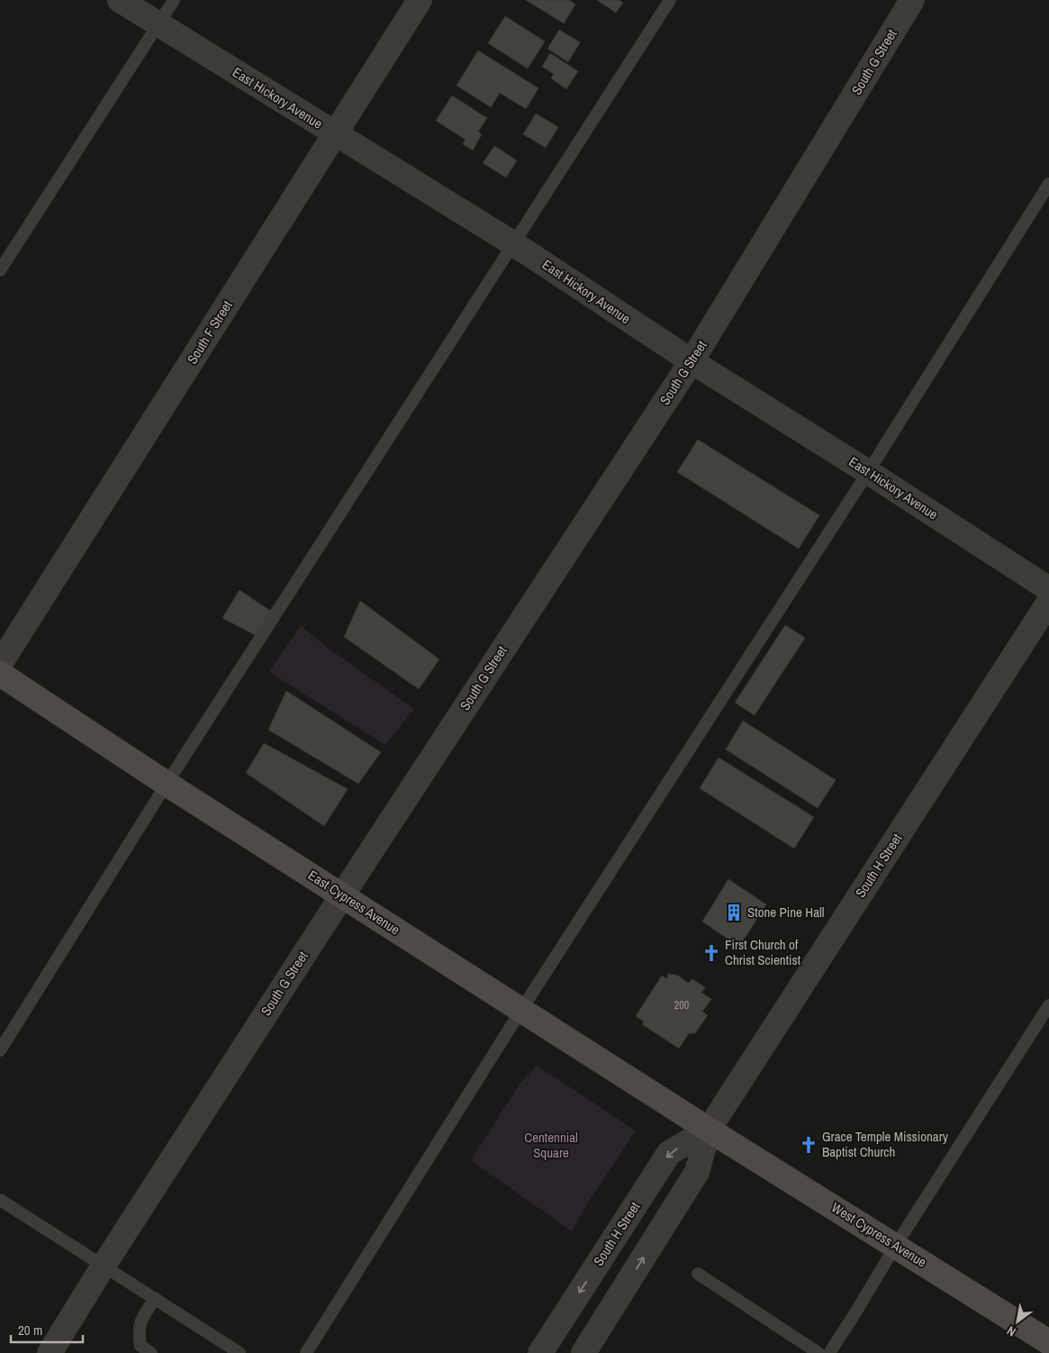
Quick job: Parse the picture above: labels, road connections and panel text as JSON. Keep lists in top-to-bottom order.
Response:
{
  "streets": {
    "street": [
      "South G Street",
      "East Hickory Avenue",
      "South F Street",
      "South H Street",
      "East Cypress Avenue",
      "West Cypress Avenue"
    ]
  },
  "crossings": [
    ["South G Street", "East Hickory Avenue"],
    ["South G Street", "East Cypress Avenue"],
    ["East Hickory Avenue", "South F Street"],
    ["South H Street", "East Cypress Avenue"],
    ["South H Street", "West Cypress Avenue"],
    ["East Cypress Avenue", "West Cypress Avenue"]
  ],
  "parks": ["Centennial Square"],
  "places": {
    "building": ["Stone Pine Hall"],
    "church": ["First Church of Christ Scientist", "Grace Temple Missionary Baptist Church"]
  },
  "house_numbers": ["200"],
  "scale_bar": "20 m",
  "north": "bottom left"
}
